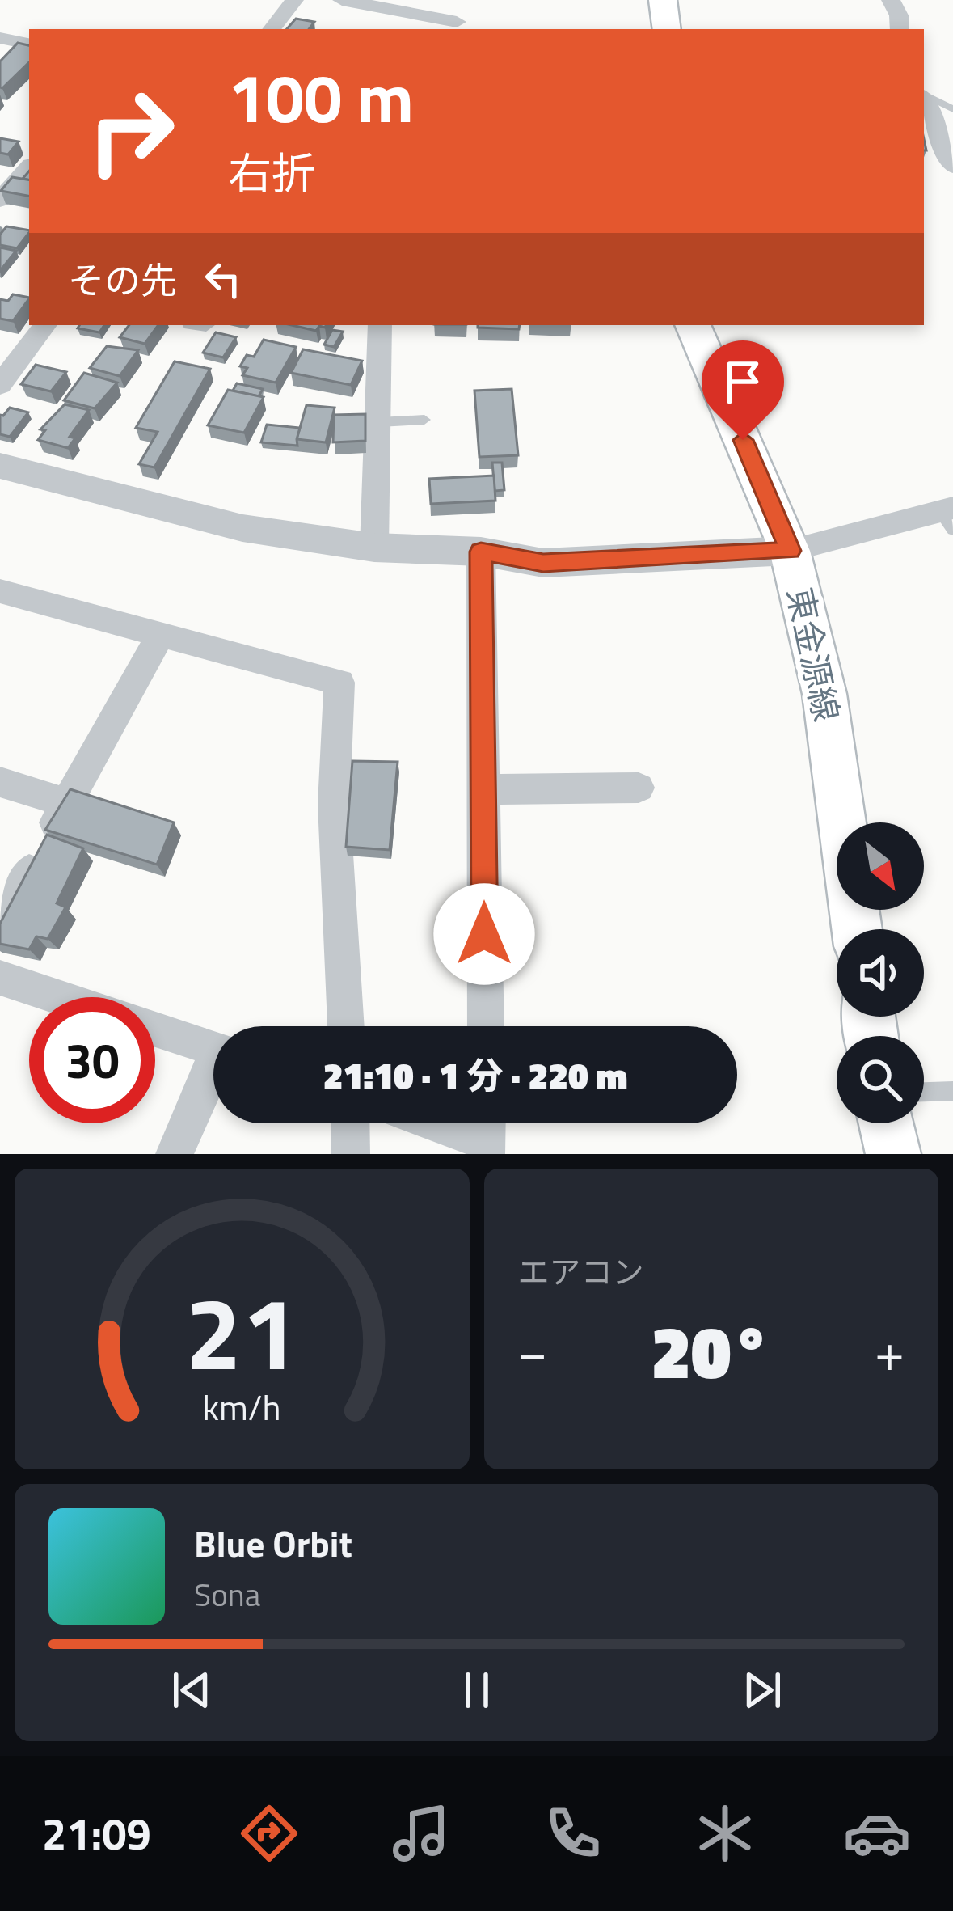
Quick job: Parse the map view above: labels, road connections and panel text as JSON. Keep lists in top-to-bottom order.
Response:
{
  "streets": {
    "main road": ["東金源線"]
  },
  "north": "bottom right",
  "page": {
    "turn": ["100 m", "右折"],
    "then": "その先",
    "limit": "30",
    "trip": "21:10 · 1 分 · 220 m",
    "tile": "エアコン",
    "heat": ["−", "20°", "+"],
    "song": ["Blue Orbit", "Sona"],
    "tabs": "21:09",
    "gauge": ["21", "km/h"]
  }
}
